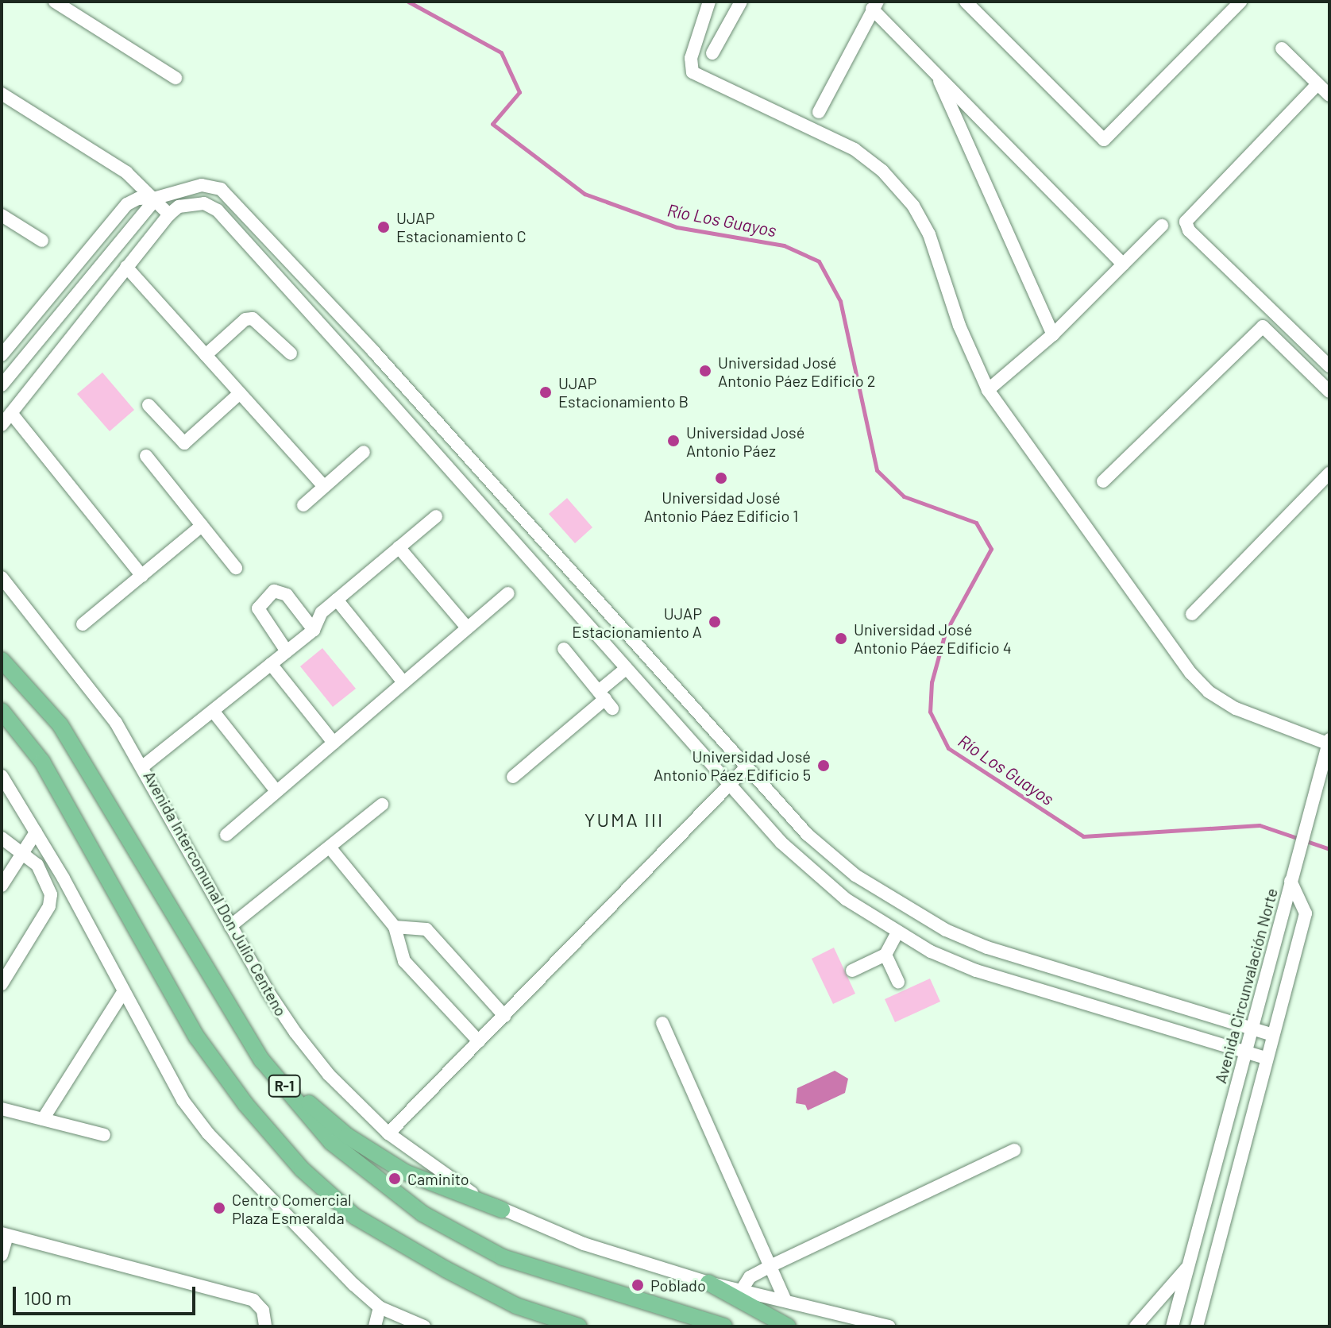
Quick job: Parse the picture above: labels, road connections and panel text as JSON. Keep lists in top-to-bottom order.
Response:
{
  "streets": {
    "main road": ["R-1"],
    "street": ["Avenida Intercomunal Don Julio Centeno", "Avenida Circunvalación Norte"]
  },
  "districts": ["YUMA III"],
  "water": ["Río Los Guayos"],
  "places": [
    "UJAP Estacionamiento C",
    "Universidad José Antonio Páez Edificio 2",
    "UJAP Estacionamiento B",
    "Universidad José Antonio Páez",
    "Universidad José Antonio Páez Edificio 1",
    "UJAP Estacionamiento A",
    "Universidad José Antonio Páez Edificio 4",
    "Universidad José Antonio Páez Edificio 5",
    "Caminito",
    "Centro Comercial Plaza Esmeralda",
    "Poblado"
  ],
  "scale_bar": "100 m"
}
